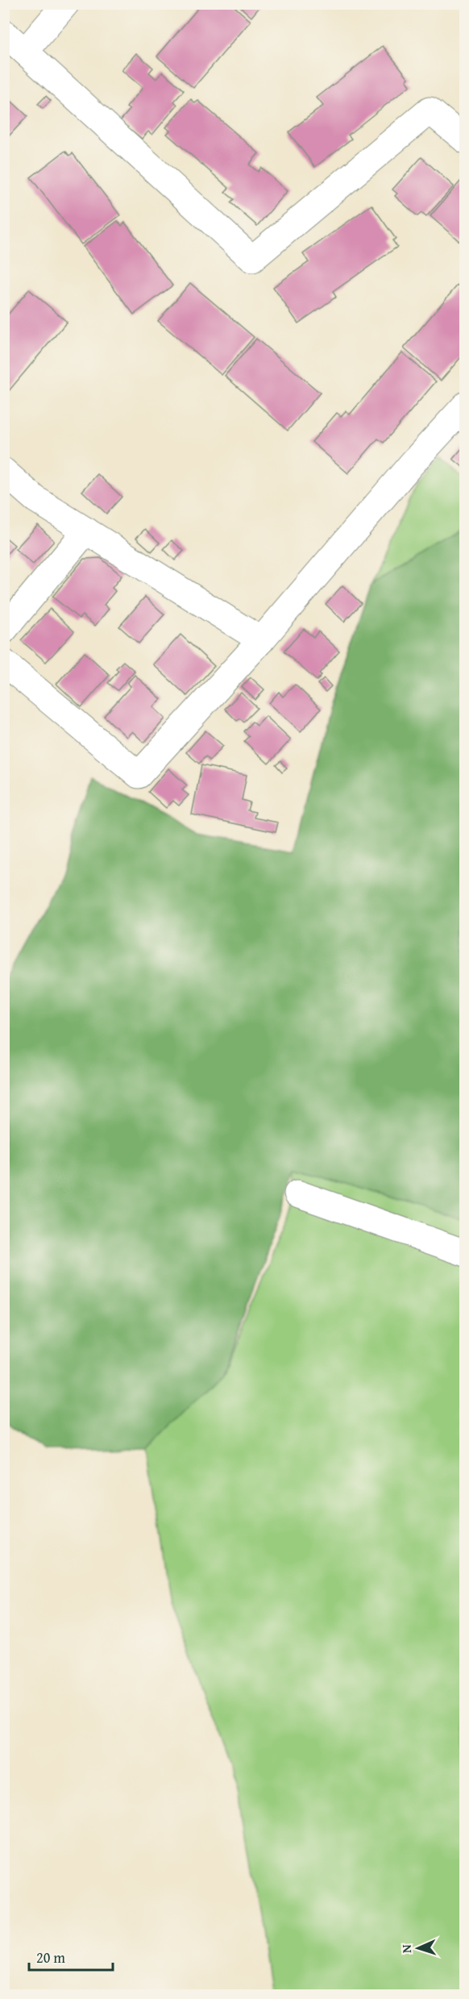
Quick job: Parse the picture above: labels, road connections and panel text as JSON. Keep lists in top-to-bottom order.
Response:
{
  "scale_bar": "20 m",
  "north": "left"
}
